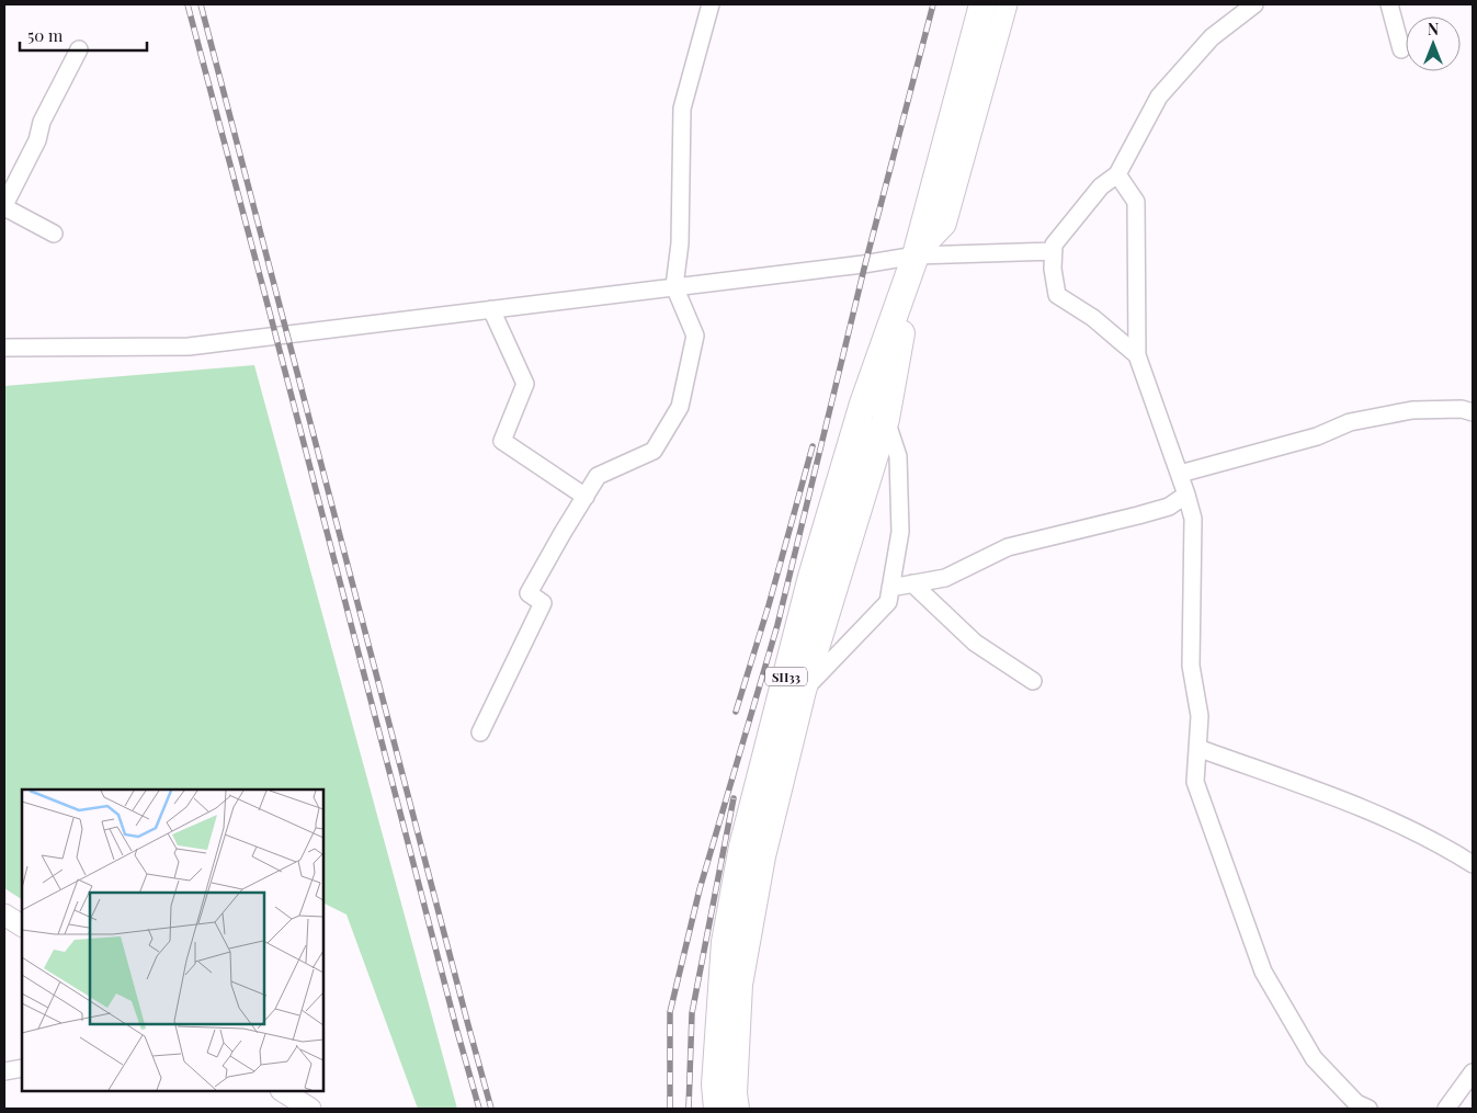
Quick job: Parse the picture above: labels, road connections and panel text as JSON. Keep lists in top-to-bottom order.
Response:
{
  "streets": {
    "main road": ["SH33"]
  },
  "scale_bar": "50 m",
  "north": "top"
}
